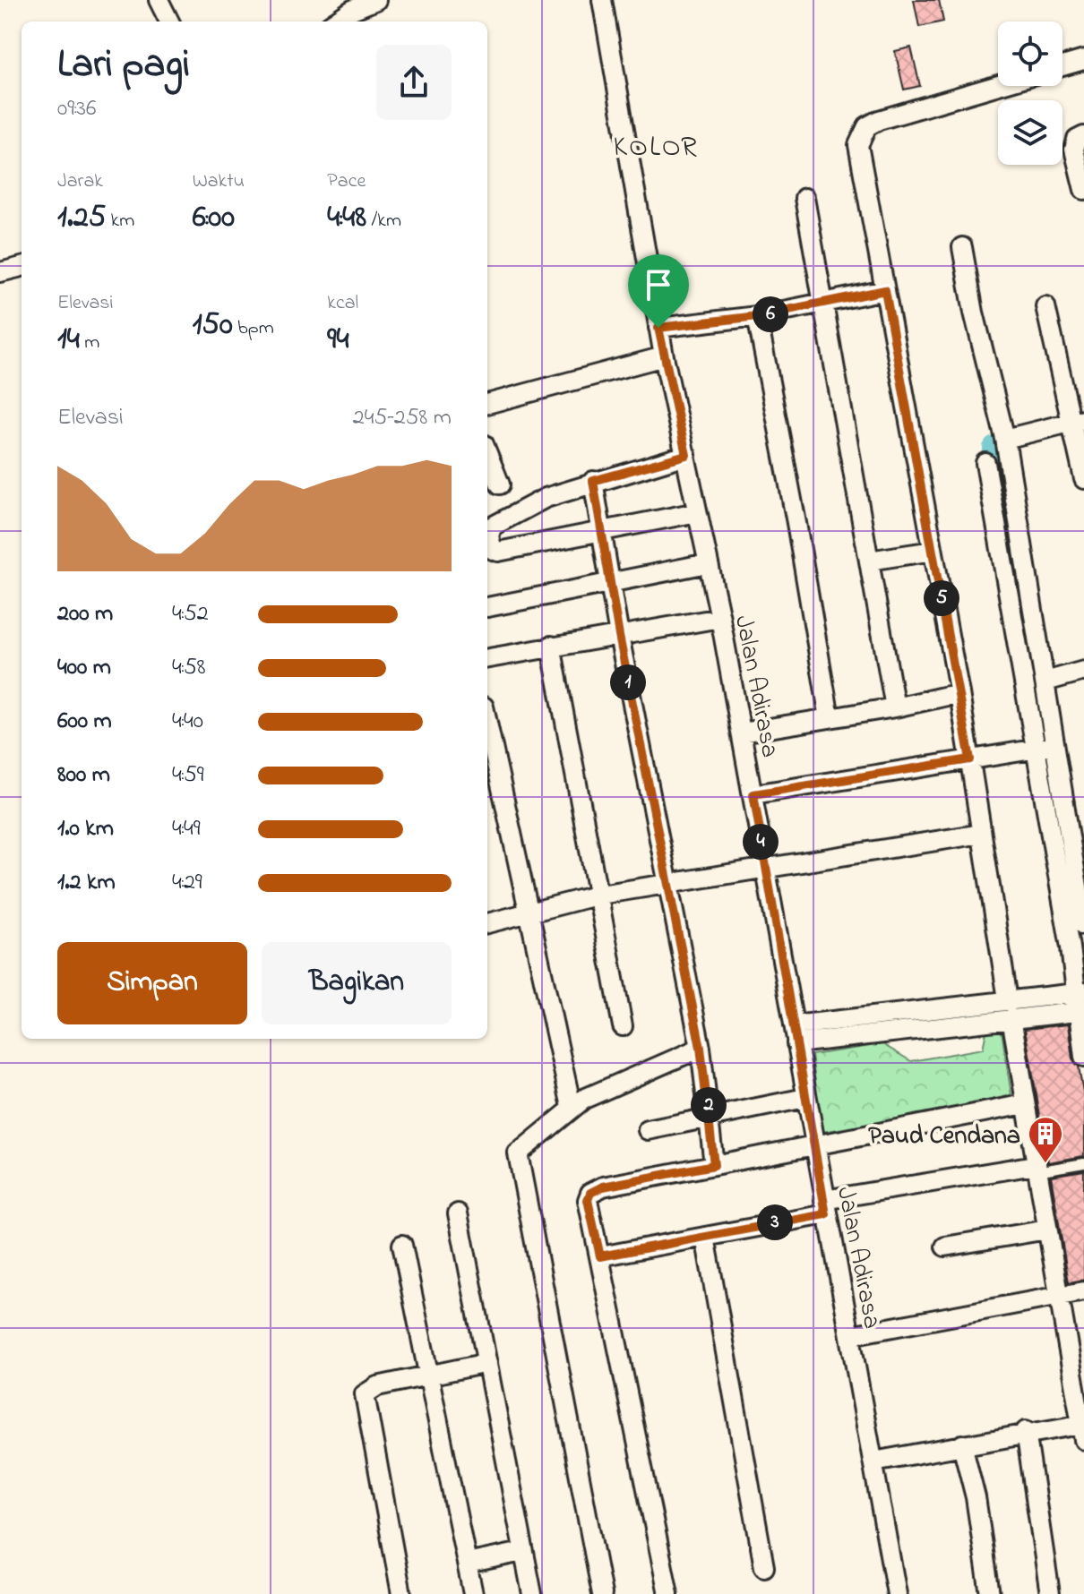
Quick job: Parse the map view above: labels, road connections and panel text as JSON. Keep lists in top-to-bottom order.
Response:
{
  "streets": {
    "street": ["Jalan Adirasa"]
  },
  "districts": ["KOLOR"],
  "places": {
    "building": ["Paud Cendana"]
  },
  "page": {
    "heading": ["Lari pagi", "09:36"],
    "stats": [
      ["Jarak", "1.25 km"],
      ["Waktu", "6:00"],
      ["Pace", "4:48 /km"],
      ["Elevasi", "14 m"],
      ["150 bpm"],
      ["kcal", "94"]
    ],
    "pins": [
      "6",
      "5",
      "1",
      "4",
      "2",
      "3"
    ],
    "chart": ["Elevasi", "245–258 m"],
    "list": [
      {
        "name": "200 m",
        "note": "4:52"
      },
      {
        "name": "400 m",
        "note": "4:58"
      },
      {
        "name": "600 m",
        "note": "4:40"
      },
      {
        "name": "800 m",
        "note": "4:59"
      },
      {
        "name": "1.0 km",
        "note": "4:49"
      },
      {
        "name": "1.2 km",
        "note": "4:29"
      }
    ],
    "buttons": ["Simpan", "Bagikan"]
  }
}
